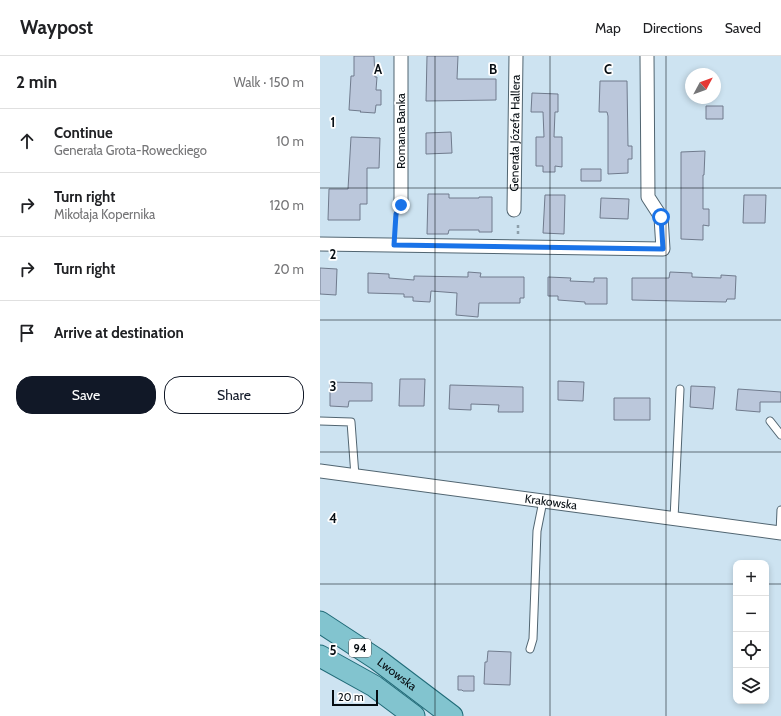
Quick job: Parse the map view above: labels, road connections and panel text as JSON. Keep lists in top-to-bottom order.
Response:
{
  "streets": {
    "main road": ["94", "Lwowska"],
    "street": ["Romana Banka", "Generała Józefa Hallera", "Krakowska"]
  },
  "scale_bar": "20 m",
  "north": "top right",
  "page": {
    "header": "Waypost",
    "nav": ["Map", "Directions", "Saved"],
    "heading": ["2 min", "Walk · 150 m"],
    "list": [
      ["Continue", "Generała Grota-Roweckiego", "10 m"],
      ["Turn right", "Mikołaja Kopernika", "120 m"],
      ["Turn right", "20 m"],
      "Arrive at destination"
    ],
    "buttons": ["Save", "Share"],
    "map_buttons": ["+", "−"],
    "scale": "20 m"
  },
  "grid": {
    "columns": ["A", "B", "C"],
    "rows": [
      "1",
      "2",
      "3",
      "4",
      "5"
    ]
  }
}
